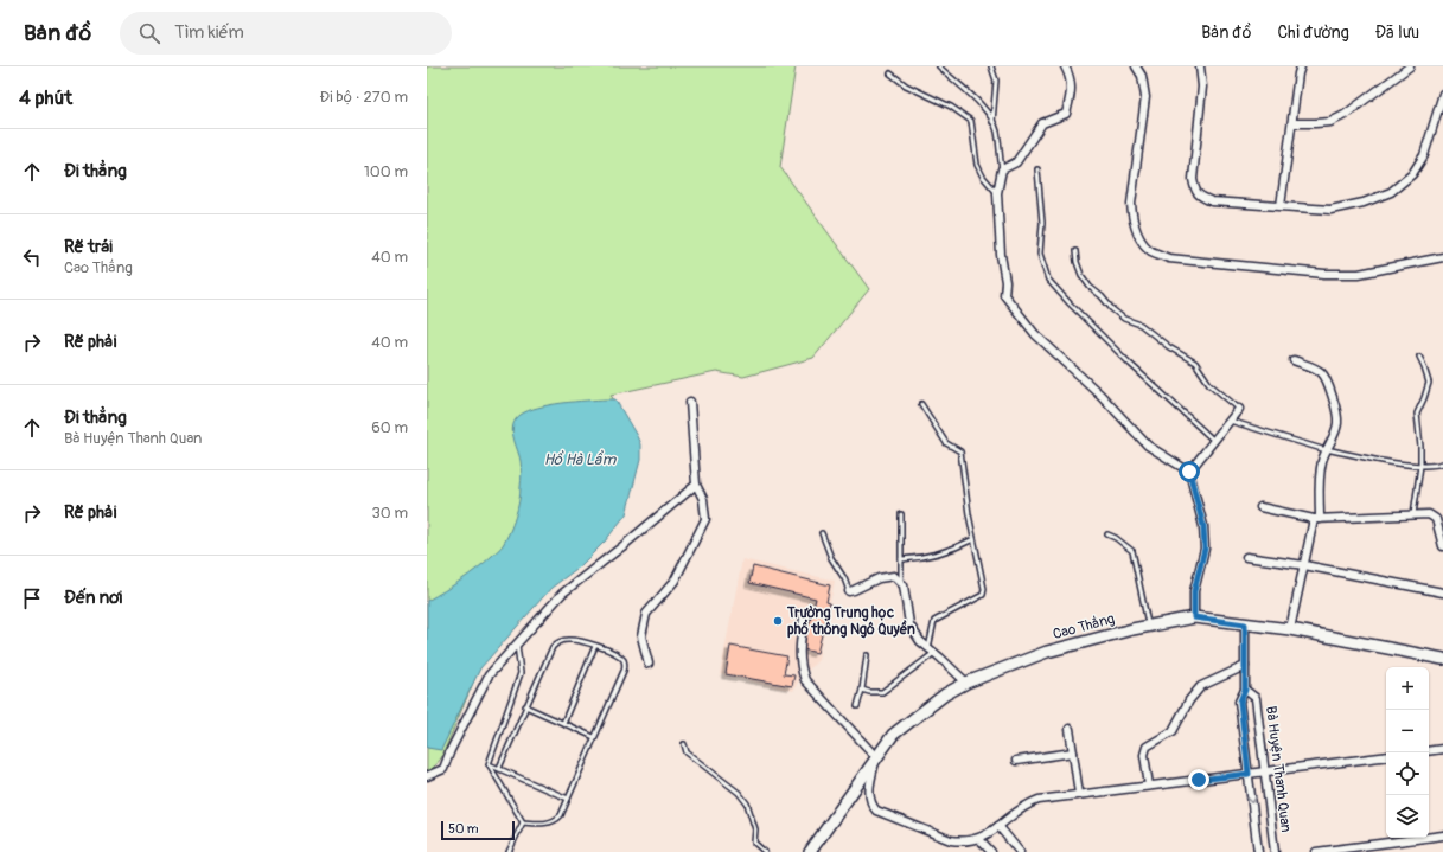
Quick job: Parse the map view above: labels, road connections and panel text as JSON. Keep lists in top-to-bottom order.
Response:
{
  "streets": {
    "main road": ["Cao Thắng"],
    "street": ["Bà Huyện Thanh Quan"]
  },
  "water": ["Hồ Hà Lầm"],
  "places": ["Trường Trung học phổ thông Ngô Quyền"],
  "scale_bar": "50 m",
  "page": {
    "header": "Bản đồ",
    "search": "Tìm kiếm",
    "nav": ["Bản đồ", "Chỉ đường", "Đã lưu"],
    "heading": ["4 phút", "Đi bộ · 270 m"],
    "list": [
      ["Đi thẳng", "100 m"],
      ["Rẽ trái", "Cao Thắng", "40 m"],
      ["Rẽ phải", "40 m"],
      ["Đi thẳng", "Bà Huyện Thanh Quan", "60 m"],
      ["Rẽ phải", "30 m"],
      "Đến nơi"
    ],
    "map_buttons": ["+", "−"],
    "scale": "50 m"
  }
}
